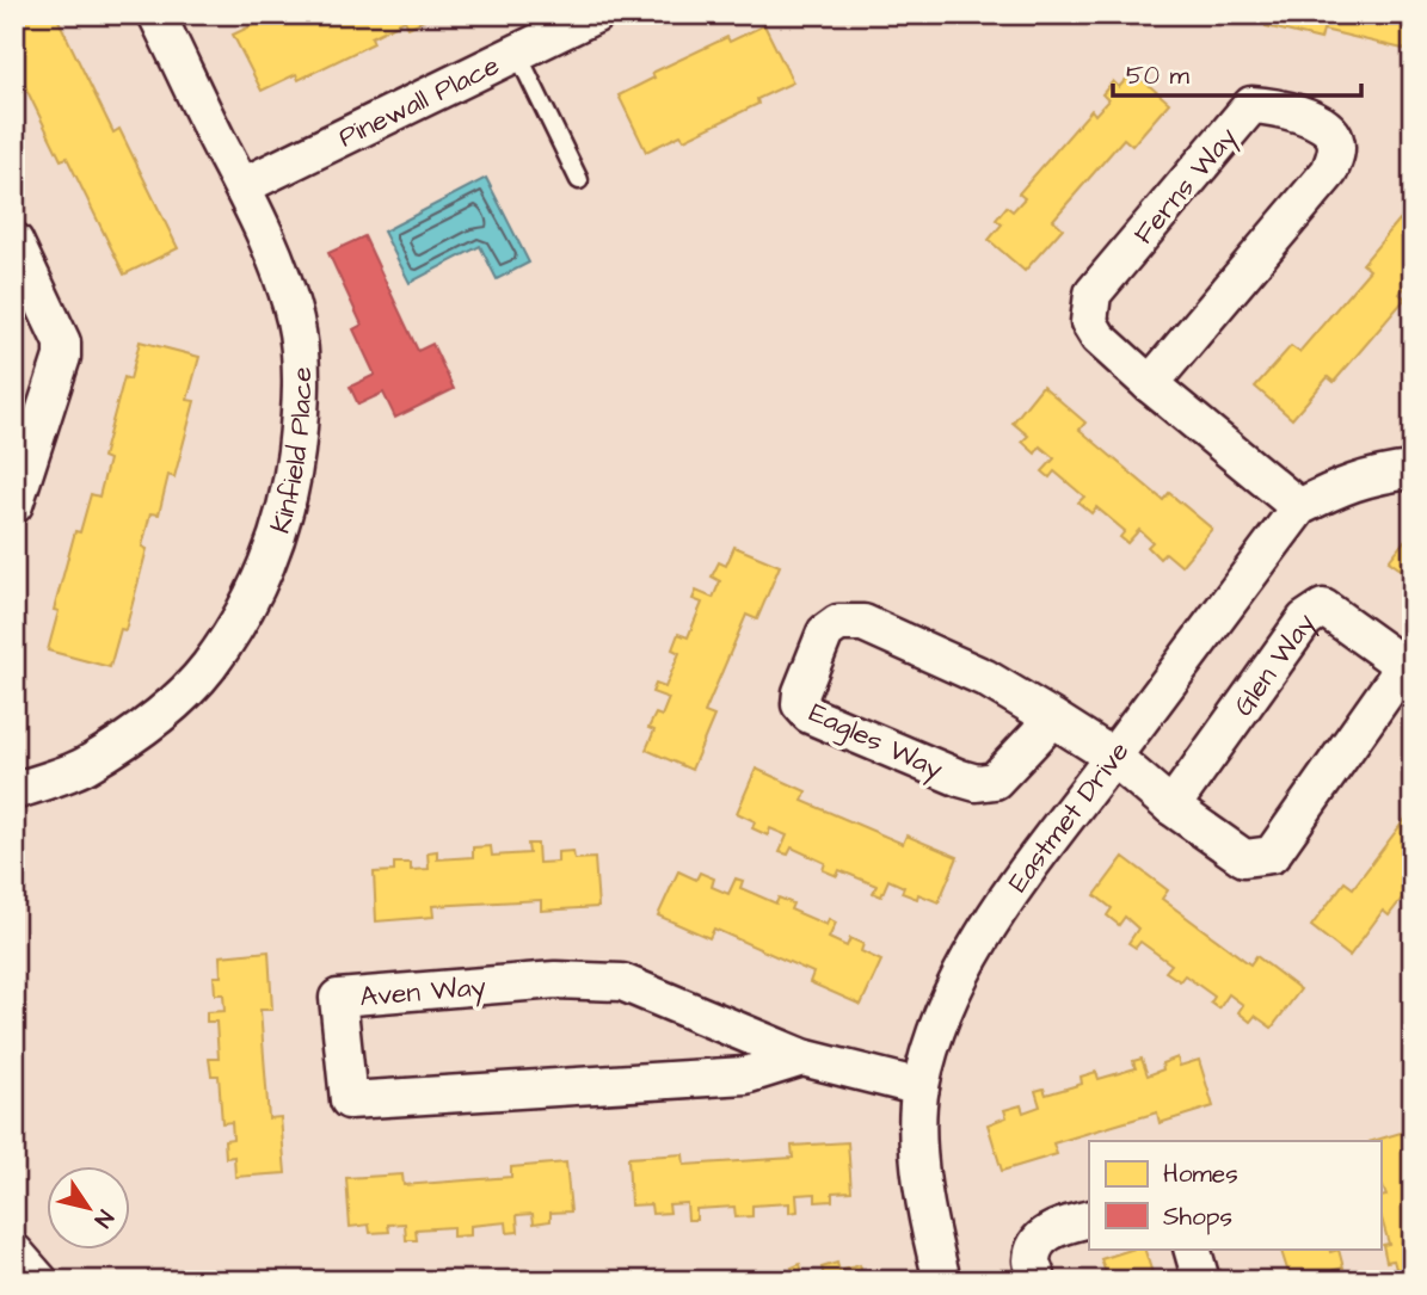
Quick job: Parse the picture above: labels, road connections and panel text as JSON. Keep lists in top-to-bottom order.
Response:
{
  "streets": {
    "street": [
      "Pinewall Place",
      "Ferns Way",
      "Kinfield Place",
      "Glen Way",
      "Eagles Way",
      "Eastmet Drive",
      "Aven Way"
    ]
  },
  "crossings": [
    ["Pinewall Place", "Kinfield Place"],
    ["Ferns Way", "Eastmet Drive"],
    ["Glen Way", "Eagles Way"],
    ["Glen Way", "Eastmet Drive"],
    ["Eagles Way", "Eastmet Drive"],
    ["Eastmet Drive", "Aven Way"]
  ],
  "legend": ["Homes", "Shops"],
  "scale_bar": "50 m",
  "north": "bottom right"
}
